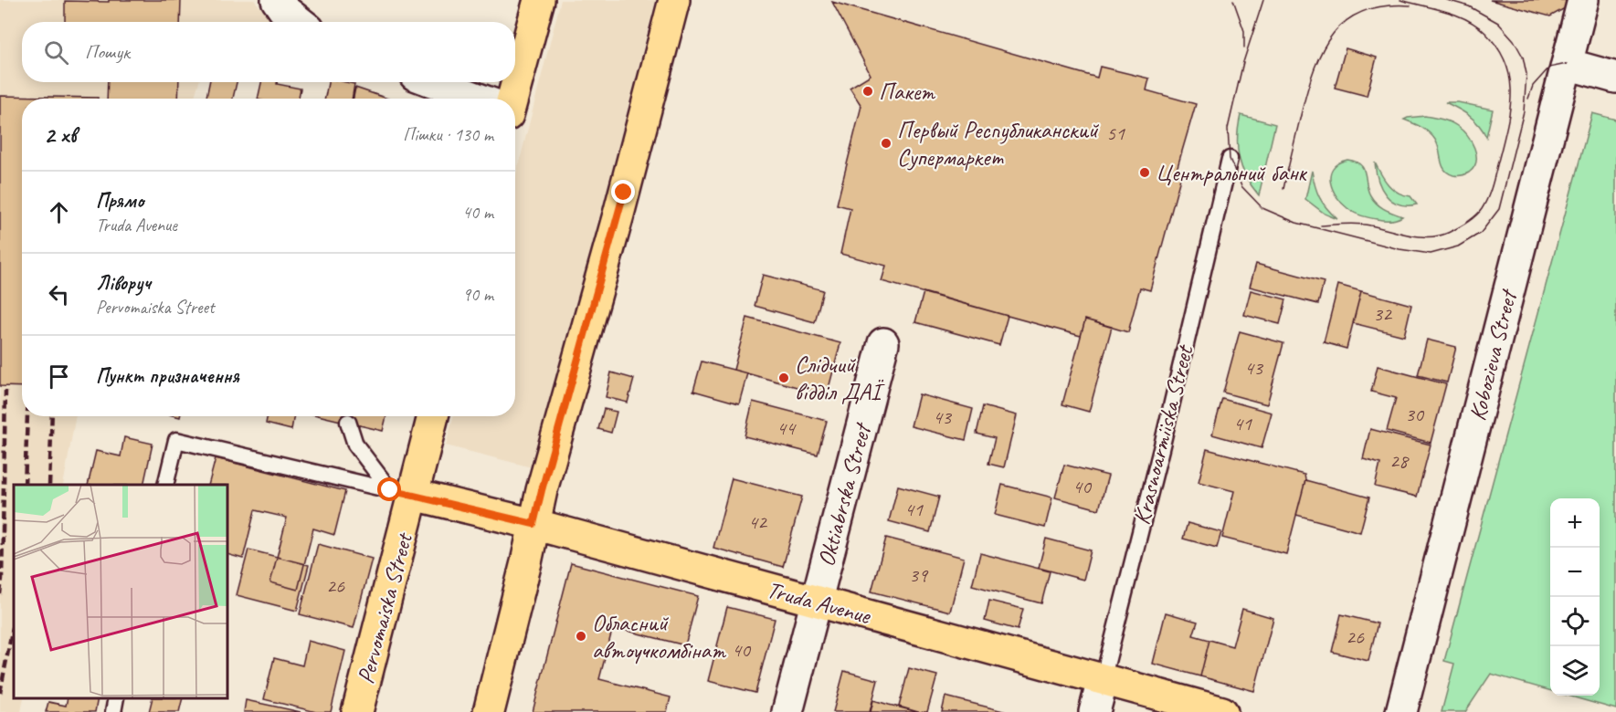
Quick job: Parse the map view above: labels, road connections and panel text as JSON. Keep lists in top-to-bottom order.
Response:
{
  "streets": {
    "main road": ["Truda Avenue", "Pervomaiska Street"],
    "street": ["Kobozieva Street", "Krasnoarmiiska Street", "Oktiabrska Street"]
  },
  "crossings": [
    ["Krasnoarmiiska Street", "Truda Avenue"],
    ["Oktiabrska Street", "Truda Avenue"],
    ["Truda Avenue", "Pervomaiska Street"]
  ],
  "places": [
    "Пакет",
    "Первый Республиканский Супермаркет",
    "Центральний банк",
    "Слідчий відділ ДАЇ",
    "Обласний автоучкомбінат"
  ],
  "house_numbers": [
    "51",
    "32",
    "43",
    "30",
    "43",
    "41",
    "44",
    "28",
    "40",
    "41",
    "42",
    "39",
    "26",
    "26",
    "40"
  ],
  "page": {
    "search": "Пошук",
    "heading": ["2 хв", "Пішки · 130 m"],
    "list": [
      ["Прямо", "Truda Avenue", "40 m"],
      ["Ліворуч", "Pervomaiska Street", "90 m"],
      "Пункт призначення"
    ],
    "map_buttons": ["+", "−"]
  }
}
